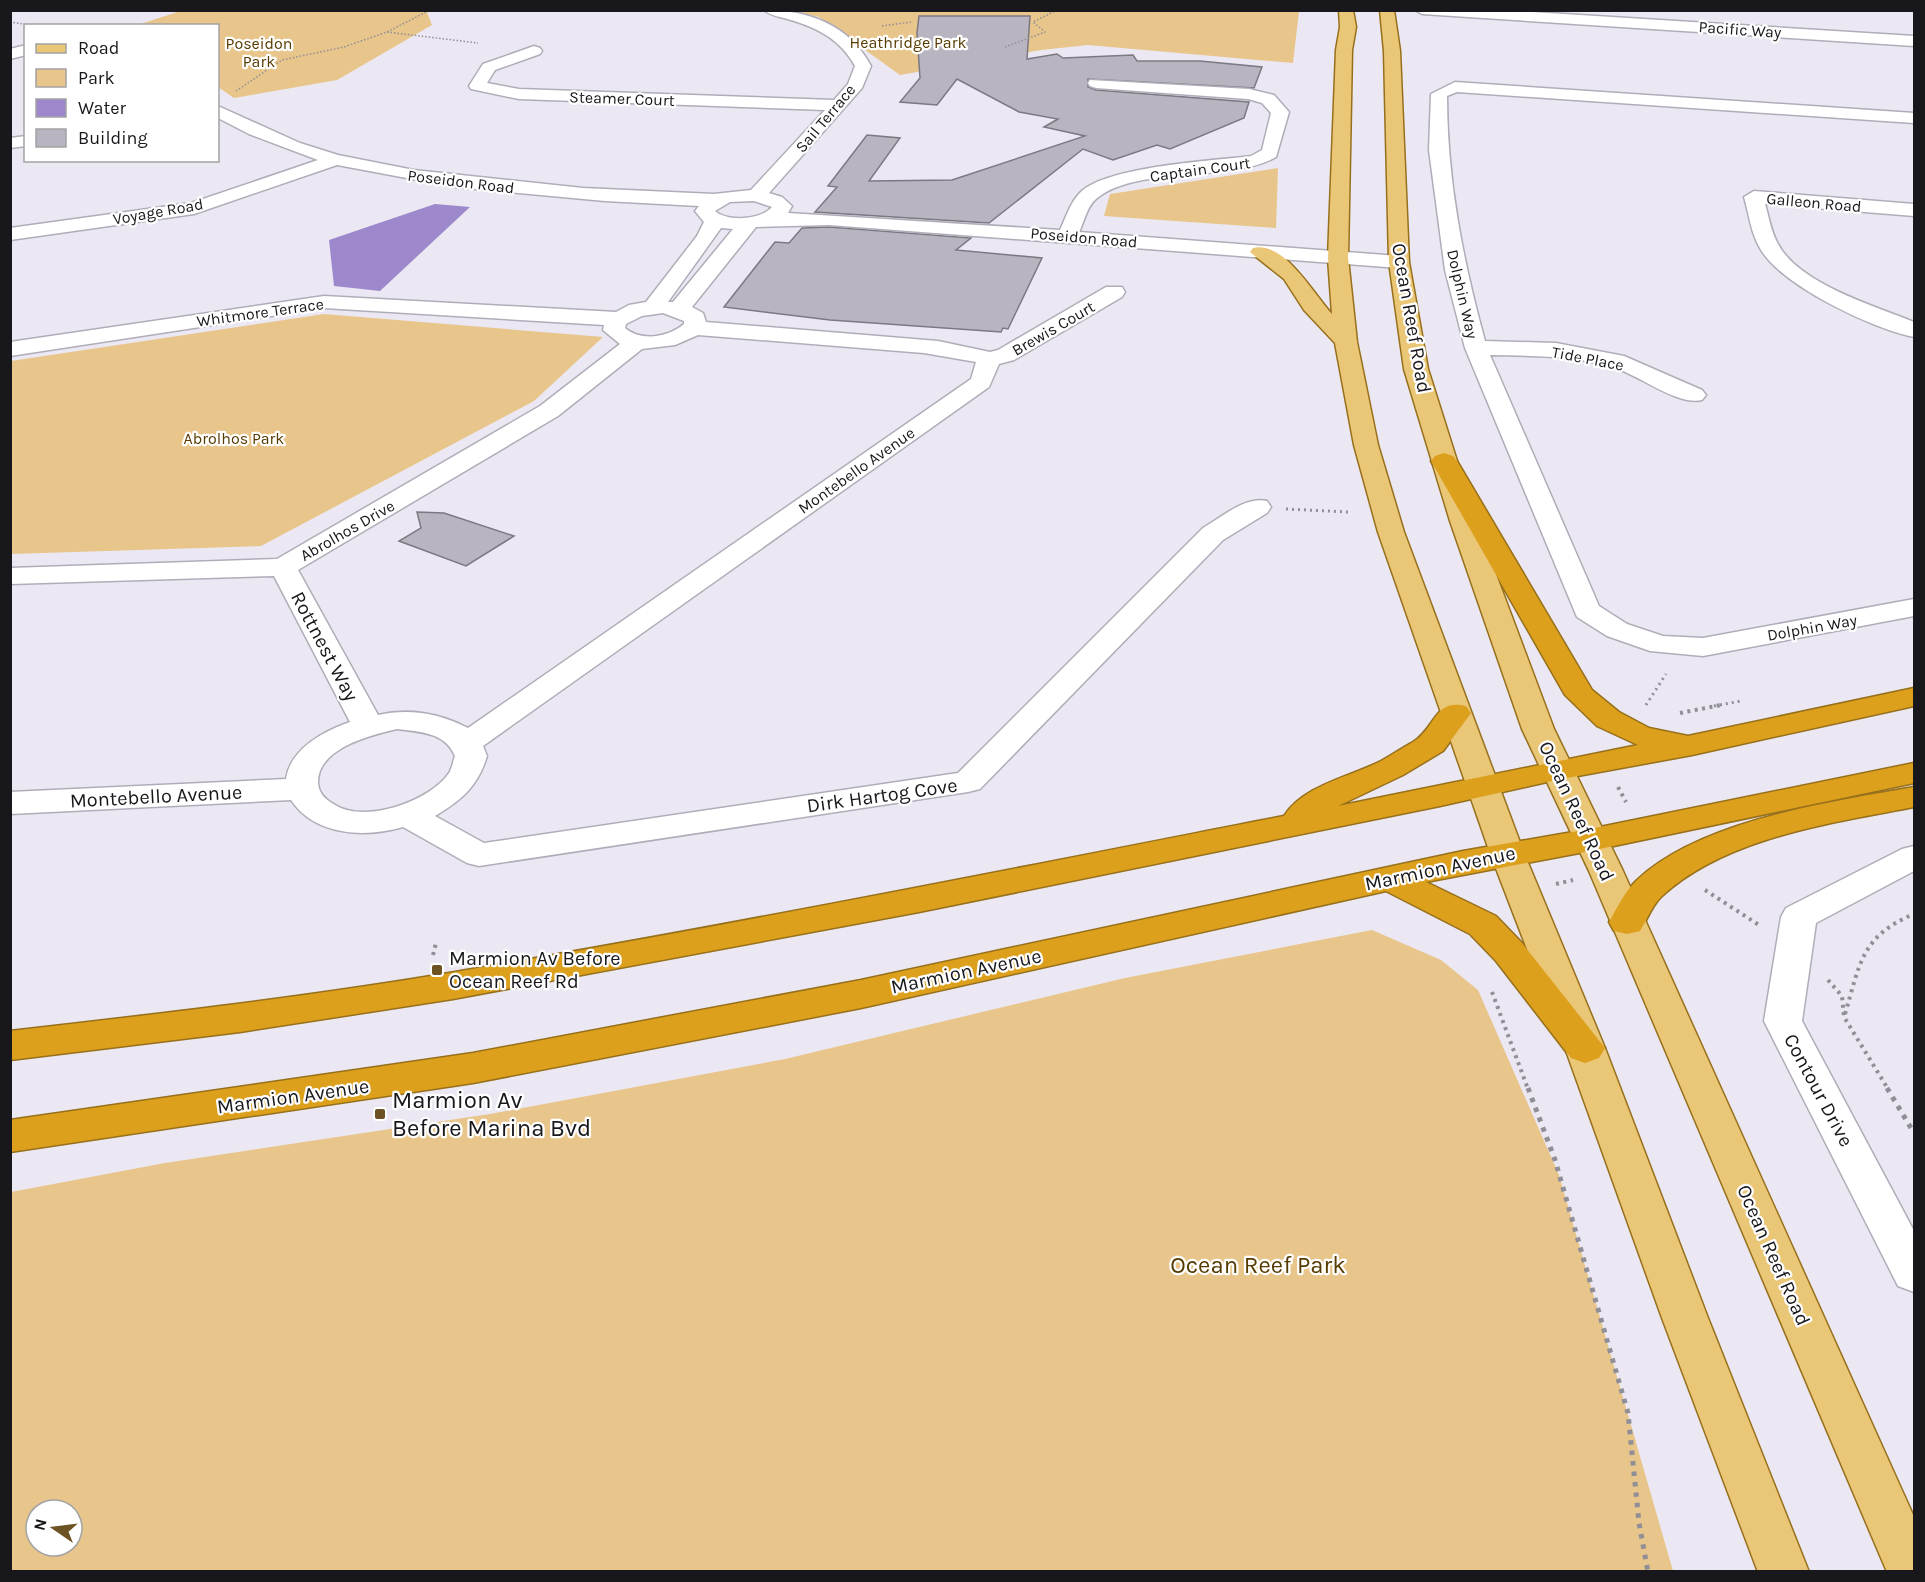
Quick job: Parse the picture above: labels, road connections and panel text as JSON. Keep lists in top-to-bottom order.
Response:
{
  "streets": {
    "highway": ["Marmion Avenue"],
    "main road": ["Ocean Reef Road"],
    "street": [
      "Pacific Way",
      "Steamer Court",
      "Sail Terrace",
      "Captain Court",
      "Poseidon Road",
      "Galleon Road",
      "Voyage Road",
      "Dolphin Way",
      "Whitmore Terrace",
      "Brewis Court",
      "Tide Place",
      "Montebello Avenue",
      "Abrolhos Drive",
      "Rottnest Way",
      "Dirk Hartog Cove",
      "Contour Drive"
    ]
  },
  "crossings": [
    ["Steamer Court", "Sail Terrace"],
    ["Captain Court", "Poseidon Road"],
    ["Poseidon Road", "Voyage Road"],
    ["Poseidon Road", "Ocean Reef Road"],
    ["Dolphin Way", "Tide Place"],
    ["Ocean Reef Road", "Marmion Avenue"],
    ["Brewis Court", "Montebello Avenue"],
    ["Montebello Avenue", "Rottnest Way"],
    ["Montebello Avenue", "Dirk Hartog Cove"],
    ["Abrolhos Drive", "Rottnest Way"],
    ["Rottnest Way", "Dirk Hartog Cove"]
  ],
  "parks": [
    "Heathridge Park",
    "Poseidon Park",
    "Abrolhos Park",
    "Ocean Reef Park"
  ],
  "places": {
    "transit": ["Marmion Av Before Ocean Reef Rd", "Marmion Av Before Marina Bvd"]
  },
  "legend": [
    "Road",
    "Park",
    "Water",
    "Building"
  ],
  "north": "left"
}
